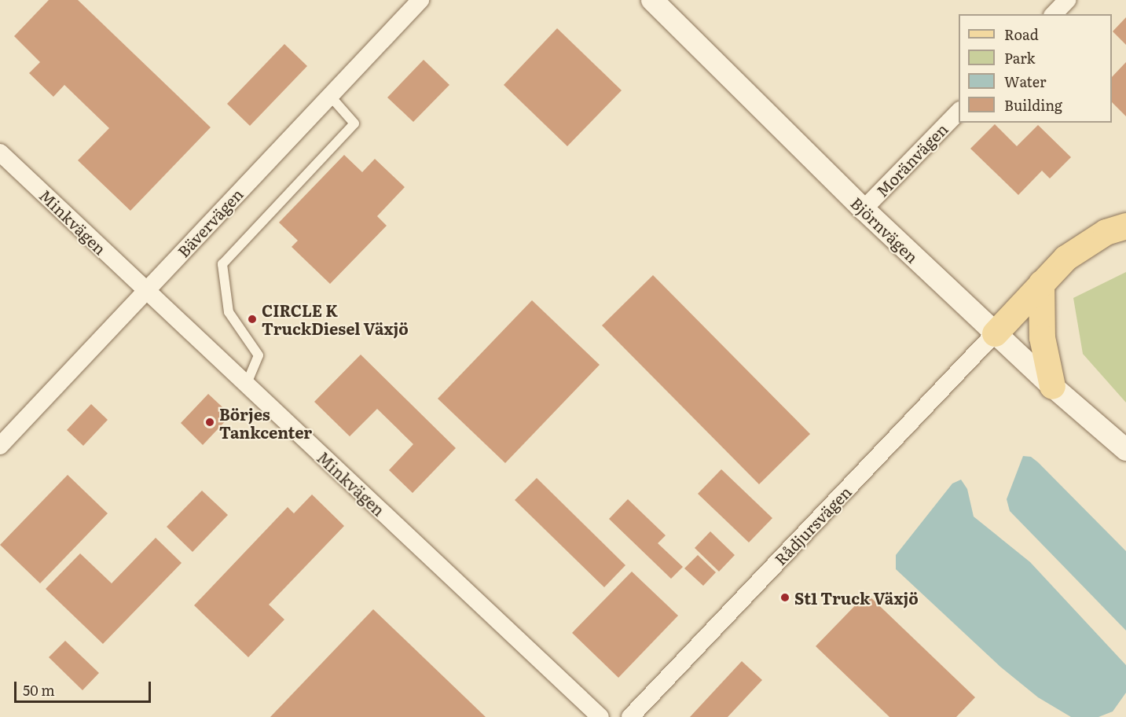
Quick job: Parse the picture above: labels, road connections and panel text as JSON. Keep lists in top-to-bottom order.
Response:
{
  "streets": {
    "street": [
      "Moränvägen",
      "Minkvägen",
      "Bävervägen",
      "Björnvägen",
      "Rådjursvägen"
    ]
  },
  "crossings": [
    ["Moränvägen", "Björnvägen"],
    ["Minkvägen", "Bävervägen"],
    ["Björnvägen", "Rådjursvägen"]
  ],
  "places": ["CIRCLE K TruckDiesel Växjö", "Börjes Tankcenter", "St1 Truck Växjö"],
  "legend": [
    "Road",
    "Park",
    "Water",
    "Building"
  ],
  "scale_bar": "50 m"
}
